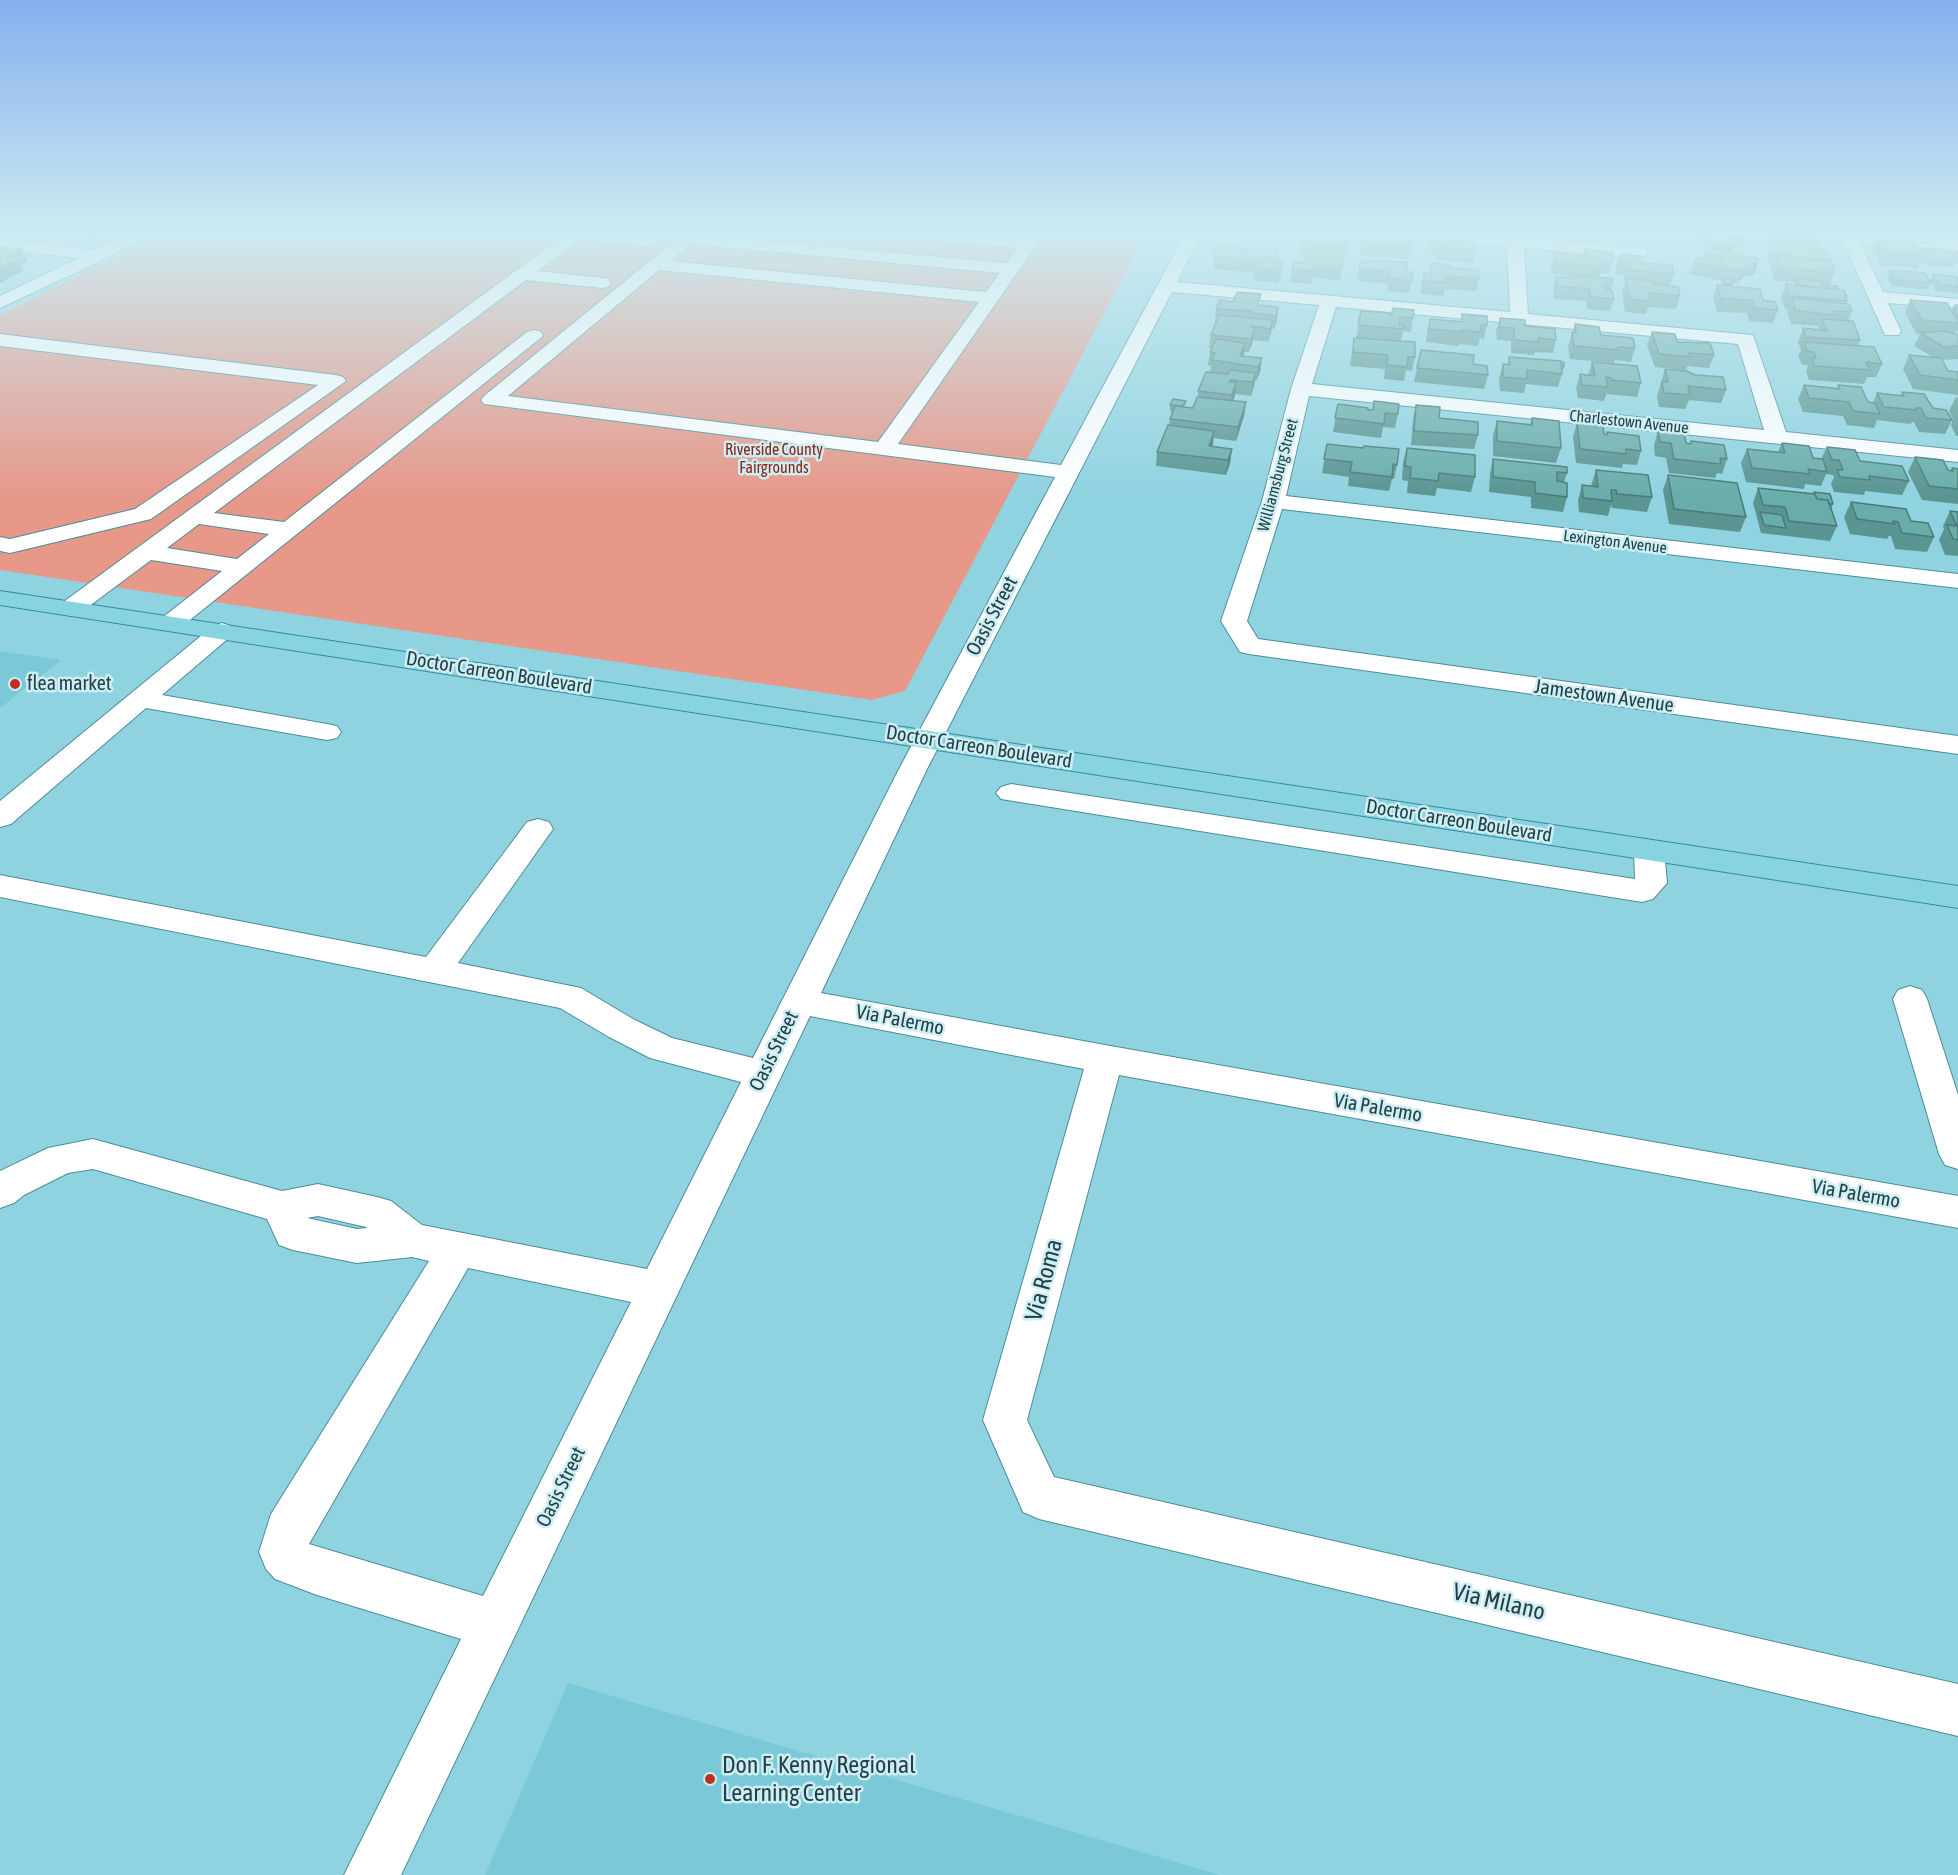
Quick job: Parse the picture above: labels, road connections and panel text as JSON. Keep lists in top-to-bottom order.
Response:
{
  "streets": {
    "main road": ["Doctor Carreon Boulevard"],
    "street": [
      "Charlestown Avenue",
      "Williamsburg Street",
      "Lexington Avenue",
      "Oasis Street",
      "Jamestown Avenue",
      "Via Palermo",
      "Via Roma",
      "Via Milano"
    ]
  },
  "crossings": [
    ["Charlestown Avenue", "Williamsburg Street"],
    ["Williamsburg Street", "Lexington Avenue"],
    ["Williamsburg Street", "Jamestown Avenue"],
    ["Oasis Street", "Doctor Carreon Boulevard"],
    ["Oasis Street", "Via Palermo"],
    ["Via Palermo", "Via Roma"],
    ["Via Roma", "Via Milano"]
  ],
  "parks": ["Riverside County Fairgrounds"],
  "places": ["flea market", "Don F. Kenny Regional Learning Center"]
}
